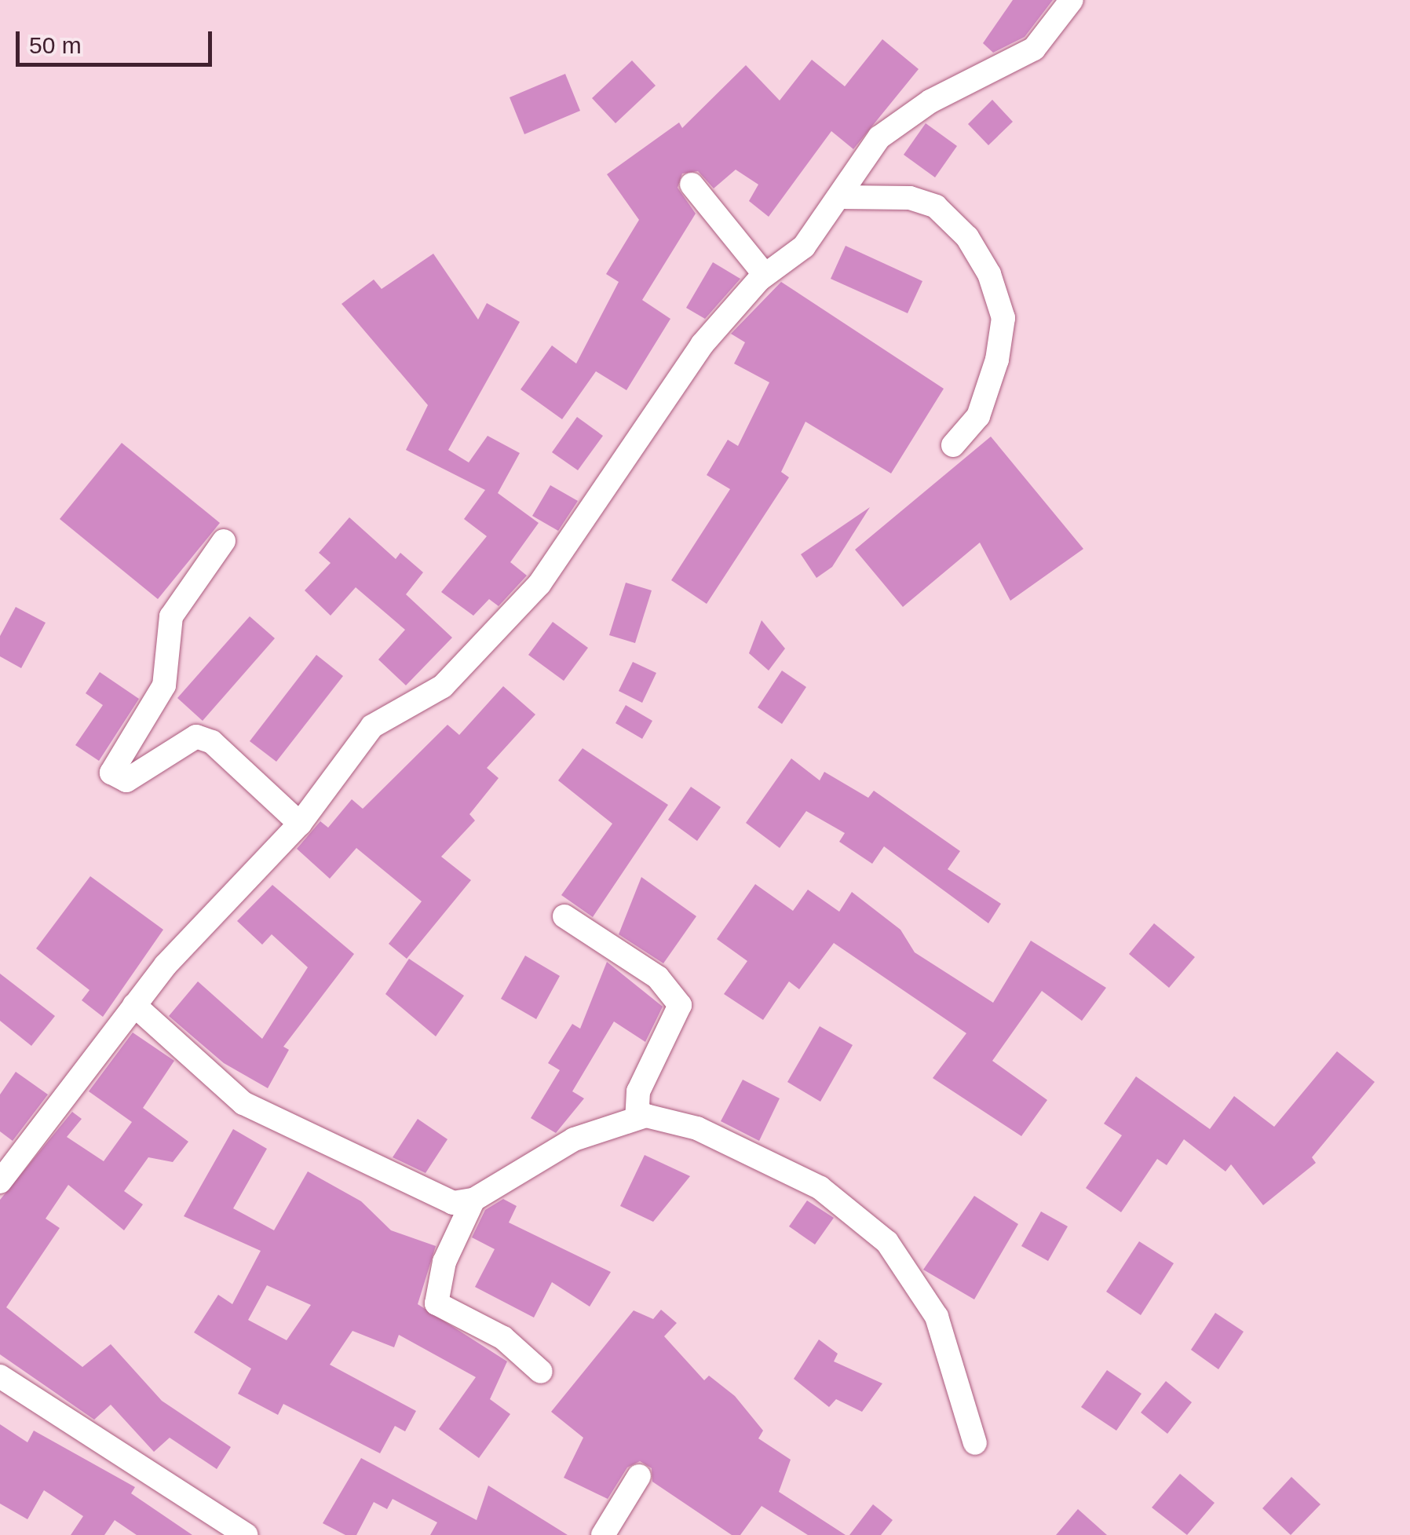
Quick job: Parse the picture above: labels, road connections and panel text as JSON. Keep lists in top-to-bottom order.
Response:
{
  "scale_bar": "50 m"
}
